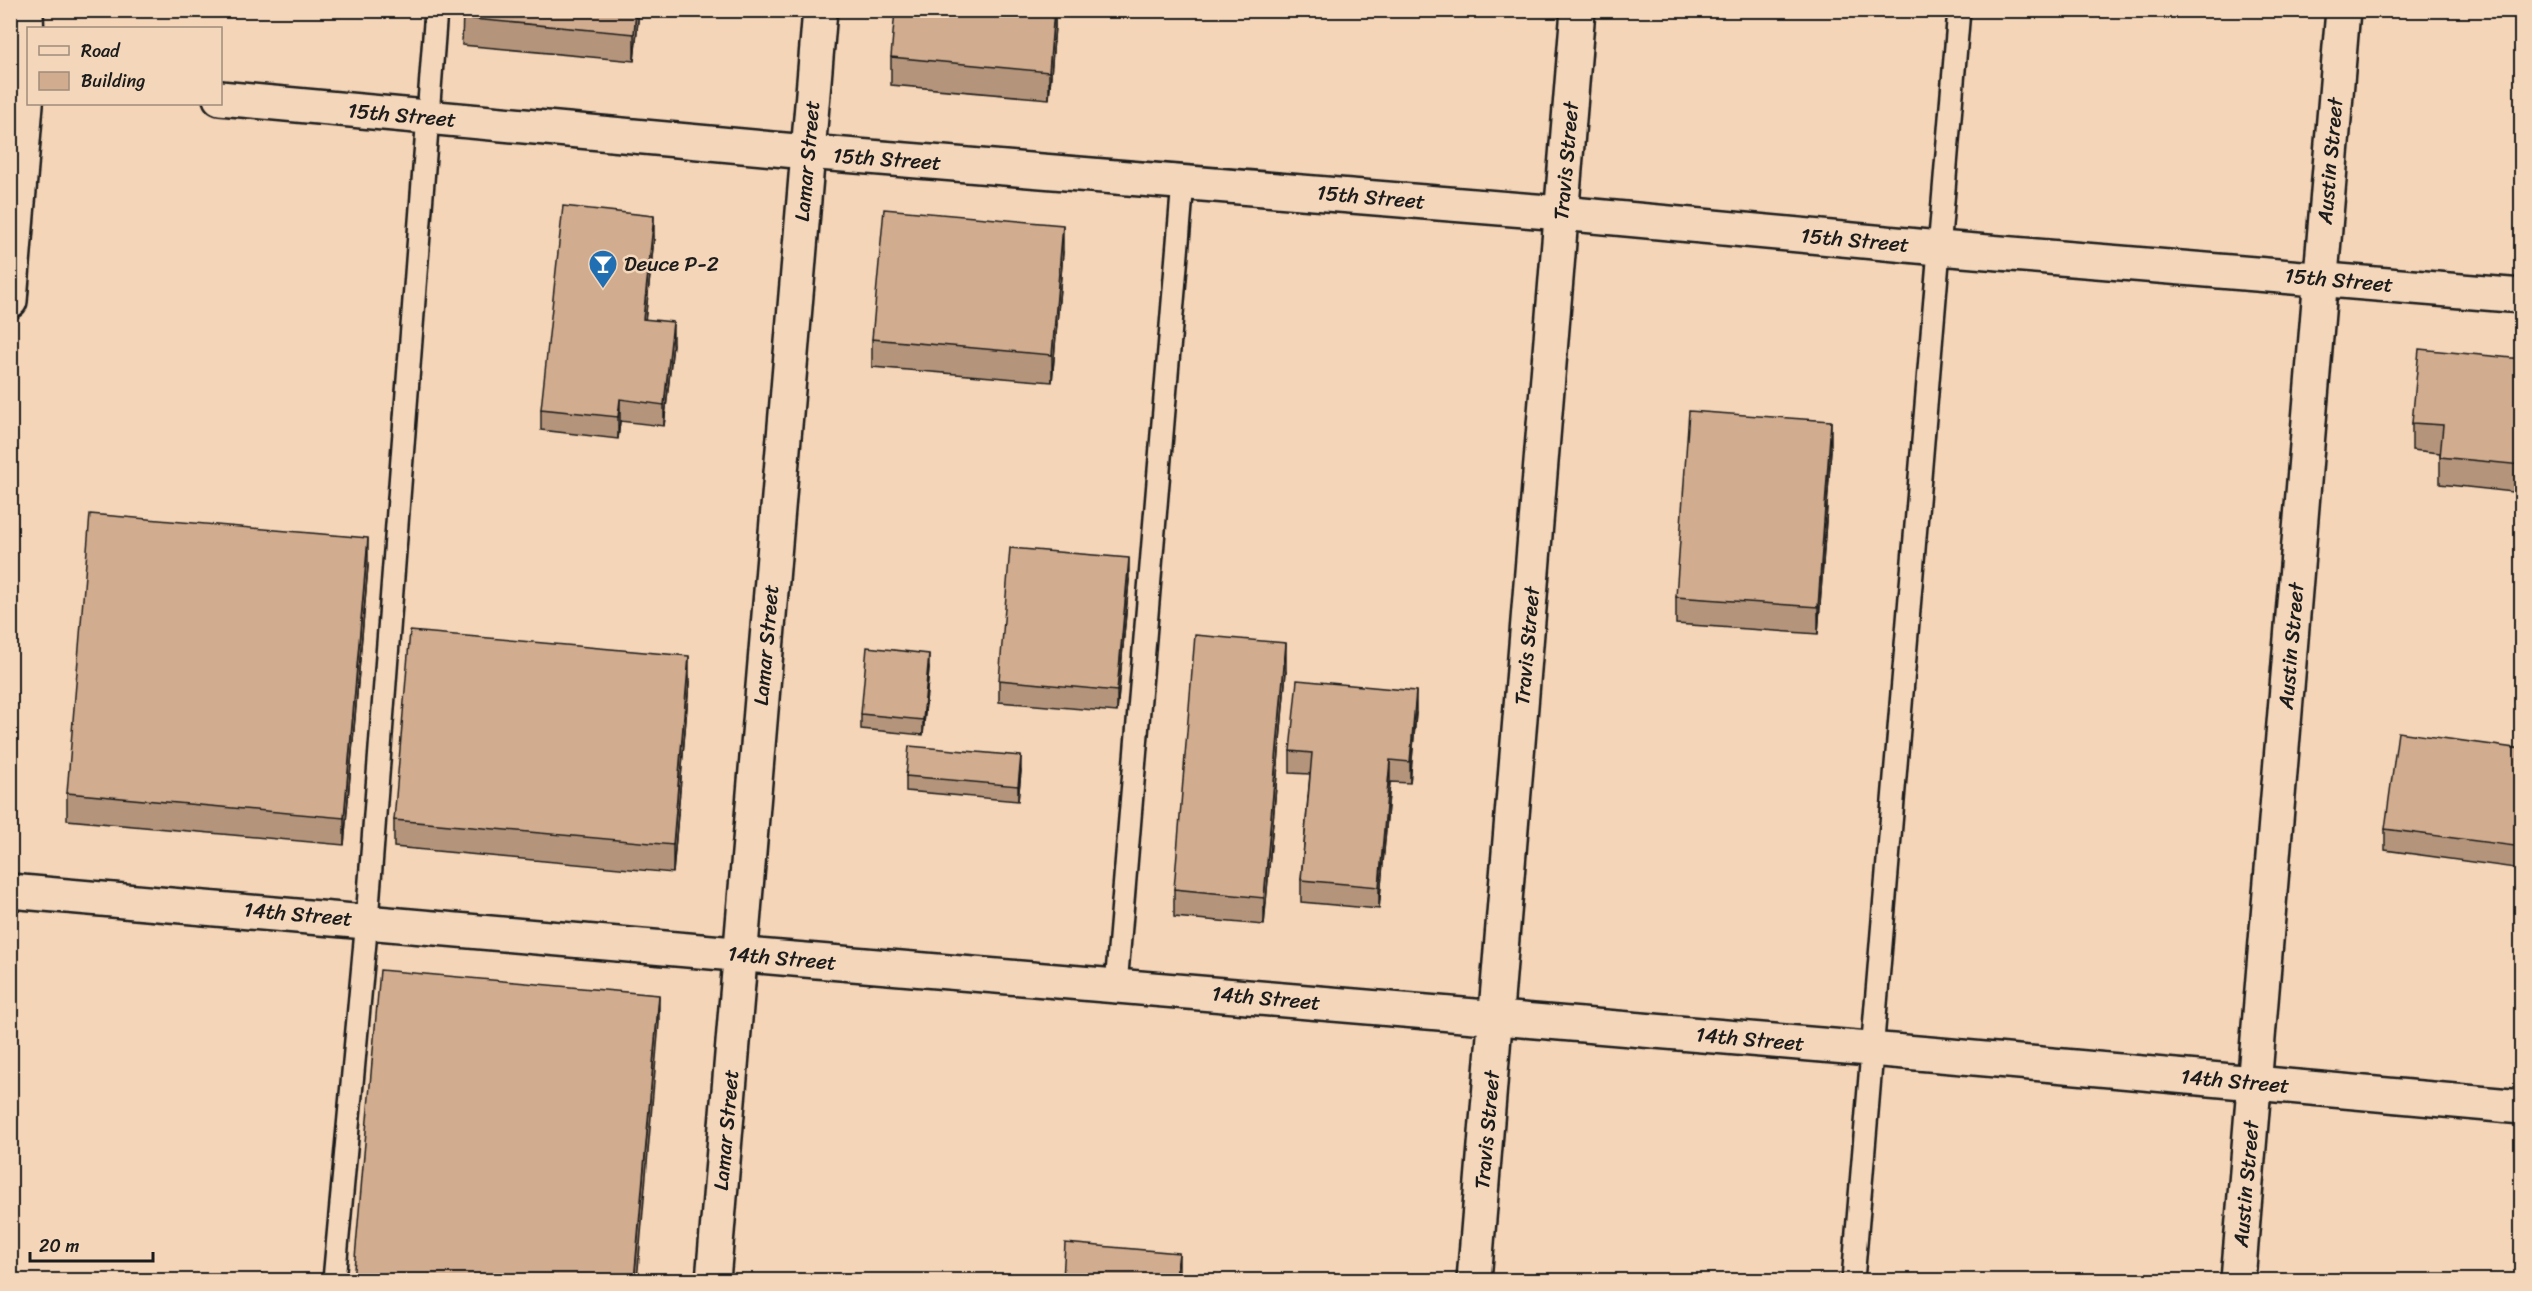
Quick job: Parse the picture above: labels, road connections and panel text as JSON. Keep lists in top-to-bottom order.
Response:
{
  "streets": {
    "street": [
      "15th Street",
      "Lamar Street",
      "Travis Street",
      "Austin Street",
      "14th Street"
    ]
  },
  "crossings": [
    ["15th Street", "Lamar Street"],
    ["15th Street", "Travis Street"],
    ["15th Street", "Austin Street"],
    ["Lamar Street", "14th Street"],
    ["Travis Street", "14th Street"],
    ["Austin Street", "14th Street"]
  ],
  "places": {
    "bar": ["Deuce P-2"]
  },
  "legend": ["Road", "Building"],
  "scale_bar": "20 m"
}
